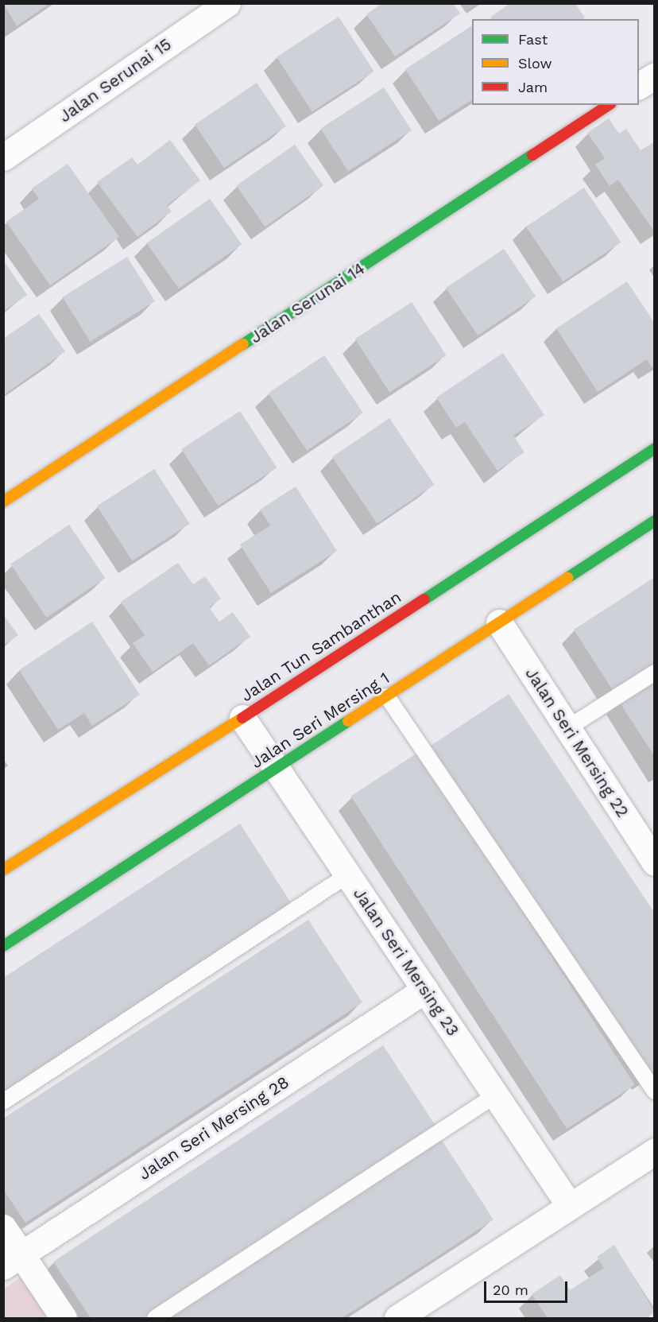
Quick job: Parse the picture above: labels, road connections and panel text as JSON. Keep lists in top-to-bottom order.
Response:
{
  "streets": {
    "street": [
      "Jalan Serunai 15",
      "Jalan Serunai 14",
      "Jalan Tun Sambanthan",
      "Jalan Seri Mersing 1",
      "Jalan Seri Mersing 22",
      "Jalan Seri Mersing 23",
      "Jalan Seri Mersing 28"
    ]
  },
  "crossings": [
    ["Jalan Tun Sambanthan", "Jalan Seri Mersing 1"],
    ["Jalan Tun Sambanthan", "Jalan Seri Mersing 23"],
    ["Jalan Seri Mersing 1", "Jalan Seri Mersing 22"],
    ["Jalan Seri Mersing 1", "Jalan Seri Mersing 23"],
    ["Jalan Seri Mersing 23", "Jalan Seri Mersing 28"]
  ],
  "legend": ["Fast", "Slow", "Jam"],
  "scale_bar": "20 m"
}
